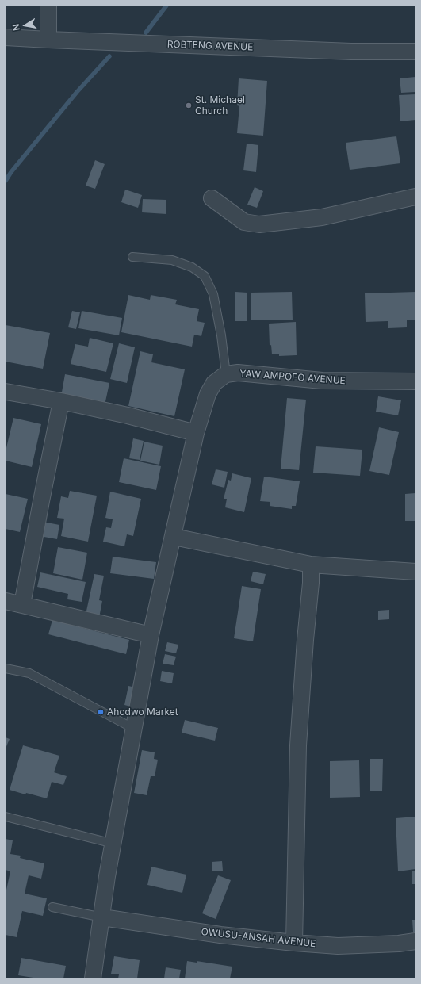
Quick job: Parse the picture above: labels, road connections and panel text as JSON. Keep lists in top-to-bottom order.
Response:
{
  "streets": {
    "street": ["ROBTENG AVENUE", "YAW AMPOFO AVENUE", "OWUSU-ANSAH AVENUE"]
  },
  "places": ["St. Michael Church", "Ahodwo Market"],
  "north": "left"
}
